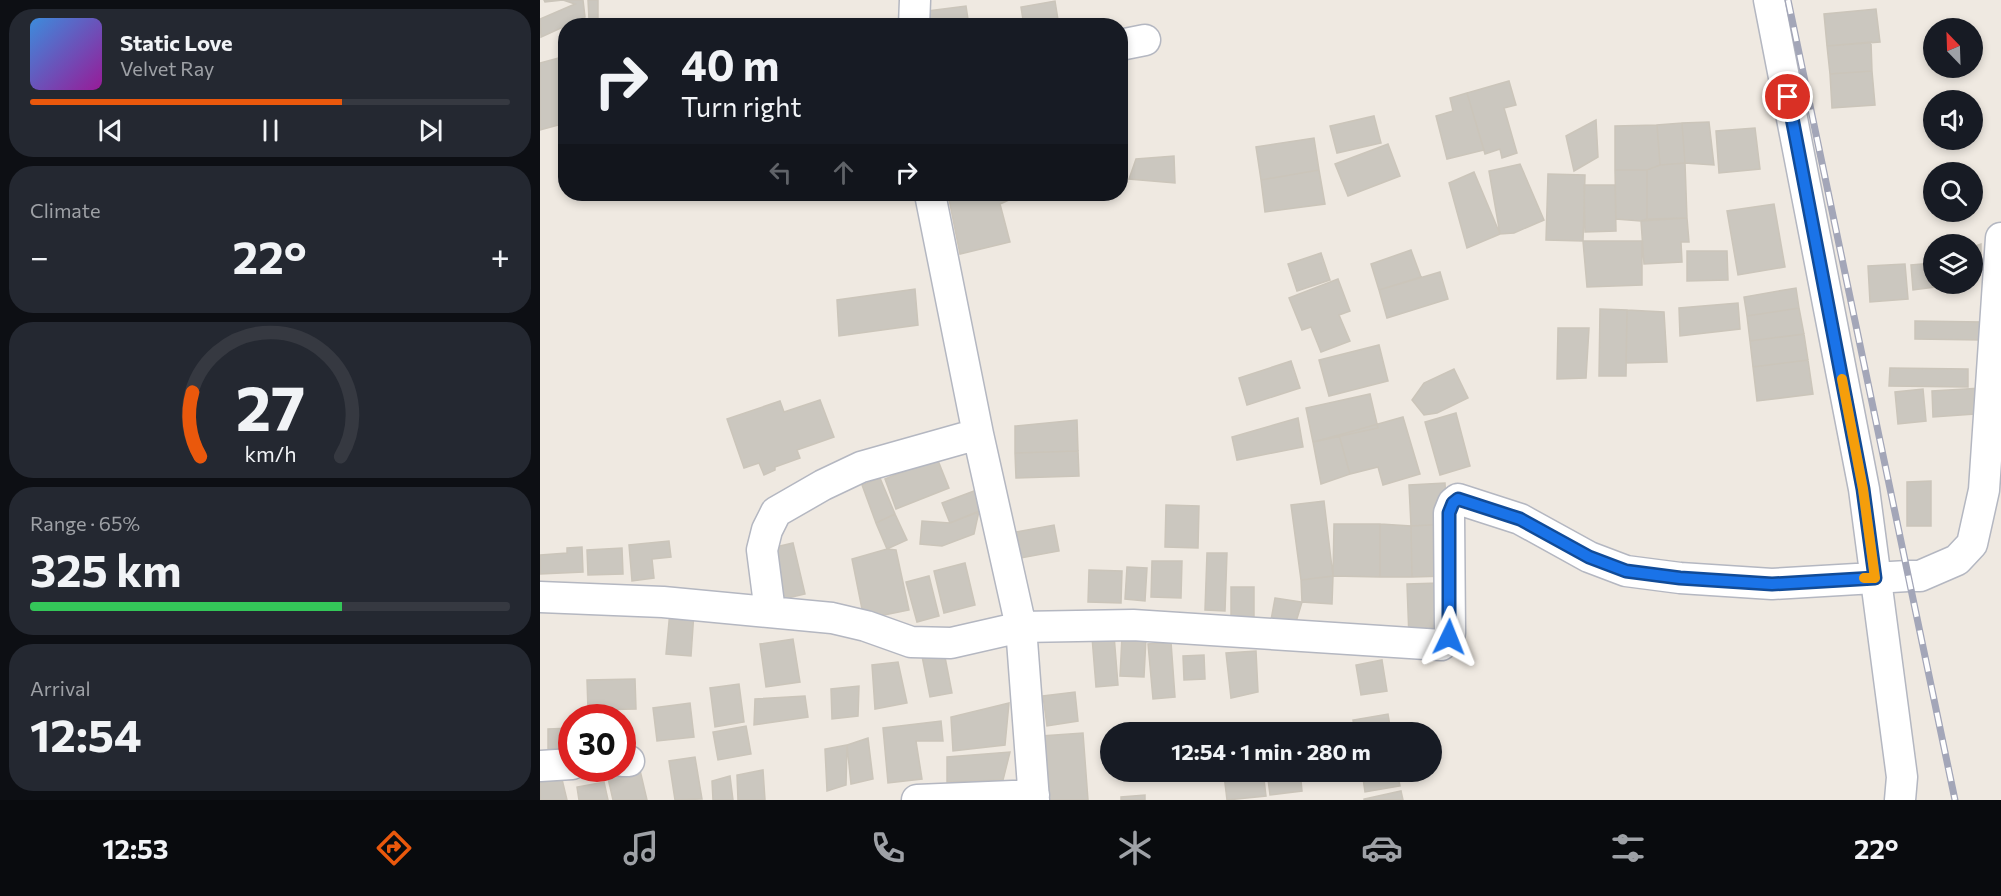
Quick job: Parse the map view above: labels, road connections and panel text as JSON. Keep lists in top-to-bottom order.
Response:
{
  "north": "top left",
  "page": {
    "song": ["Static Love", "Velvet Ray"],
    "turn": ["40 m", "Turn right"],
    "tile": [
      "Climate",
      ["Range · 65%", "325 km"],
      ["Arrival", "12:54"]
    ],
    "heat": ["−", "22°", "+"],
    "limit": "30",
    "trip": "12:54 · 1 min · 280 m",
    "tabs": ["12:53", "22°"],
    "gauge": ["27", "km/h"]
  }
}
